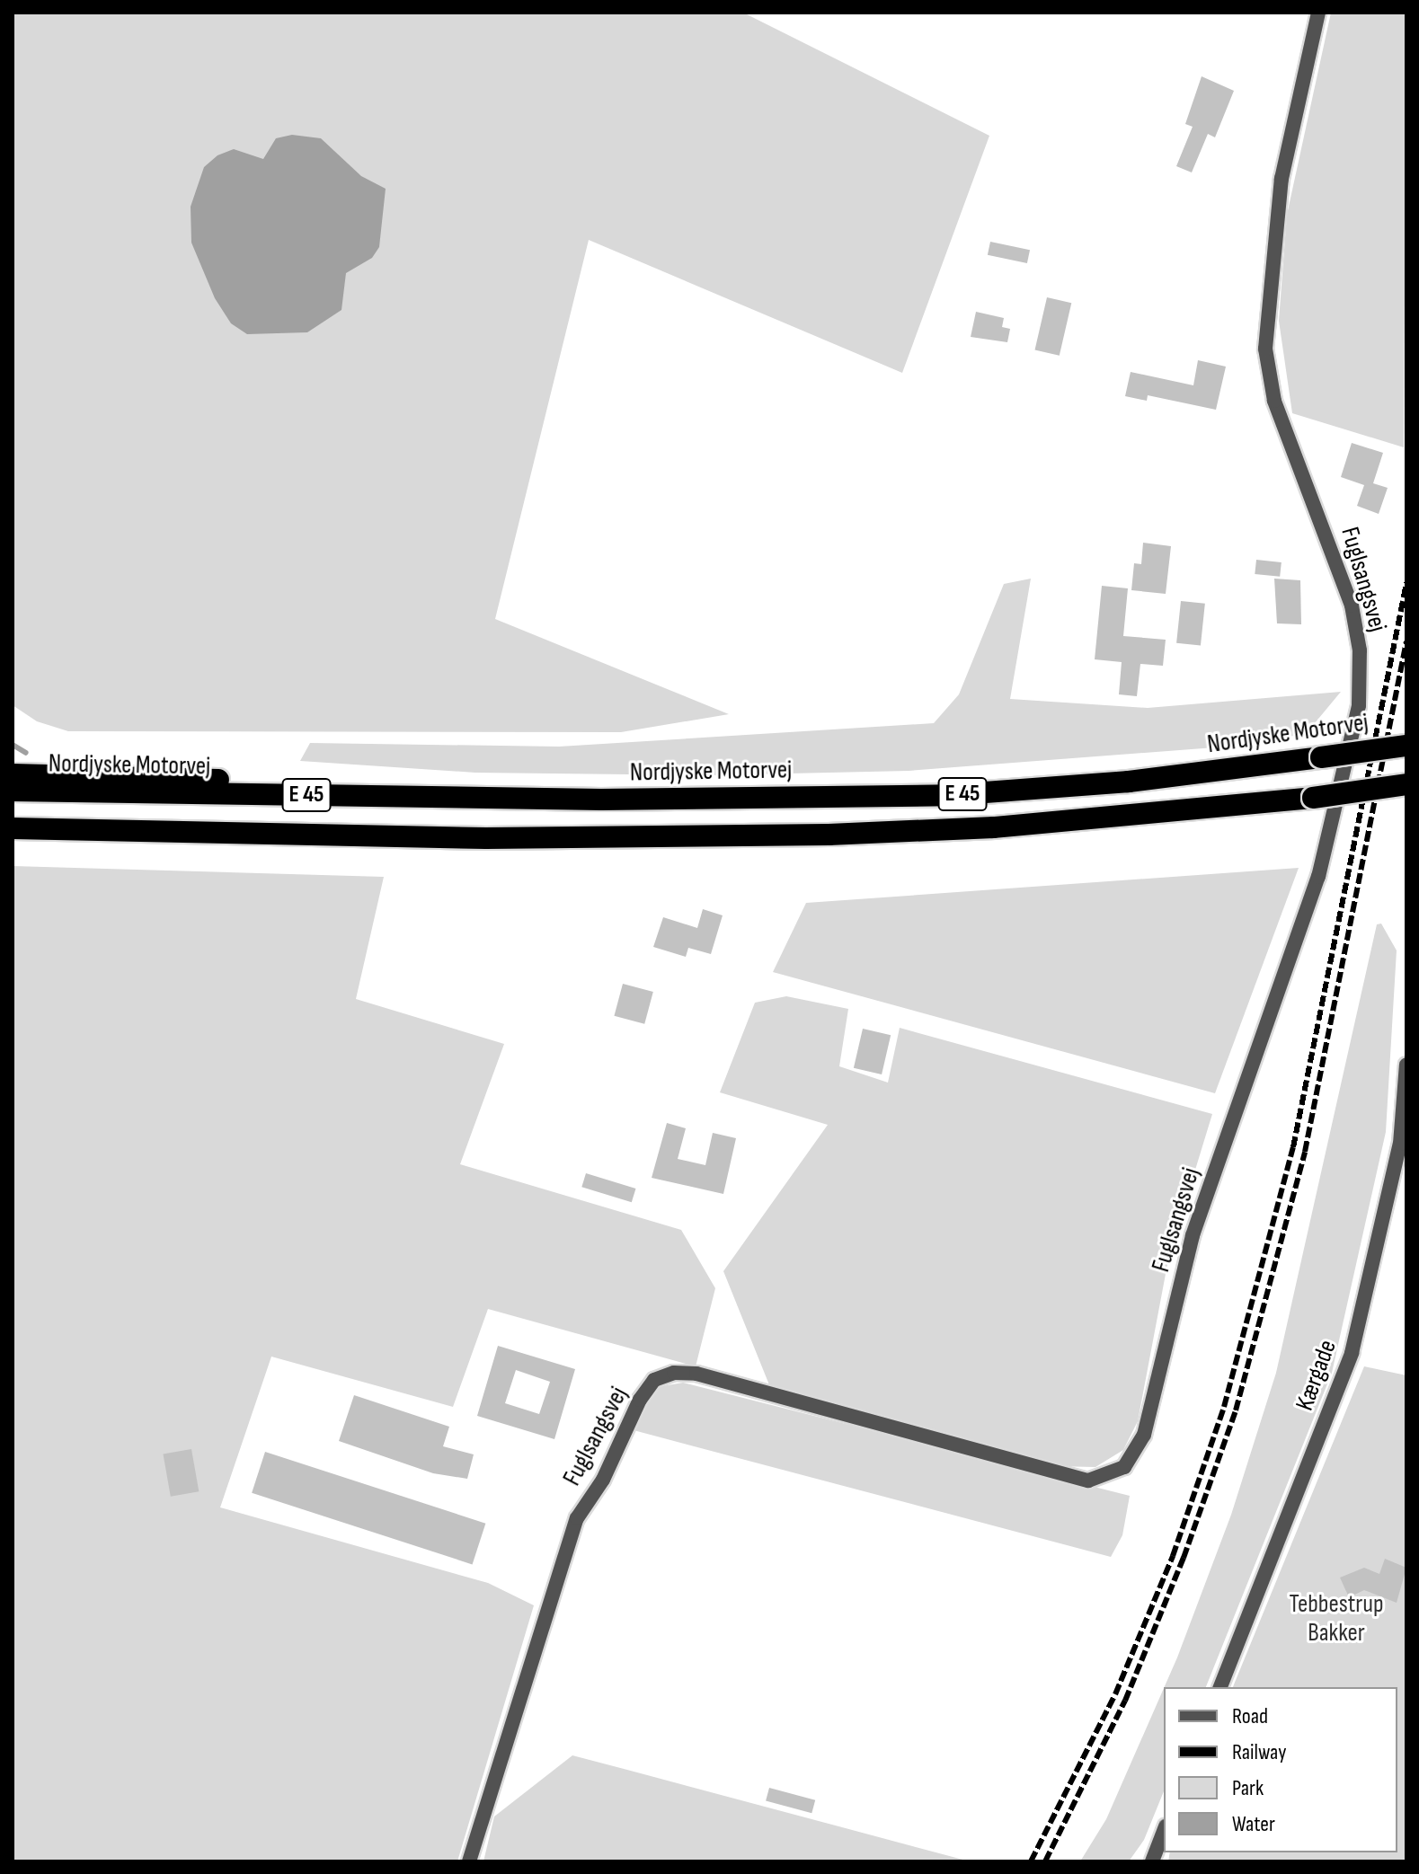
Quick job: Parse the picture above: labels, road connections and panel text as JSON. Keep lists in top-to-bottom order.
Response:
{
  "streets": {
    "highway": ["Nordjyske Motorvej", "E 45"],
    "street": ["Fuglsangsvej", "Kærgade"]
  },
  "parks": ["Tebbestrup Bakker"],
  "legend": [
    "Road",
    "Railway",
    "Park",
    "Water"
  ]
}
